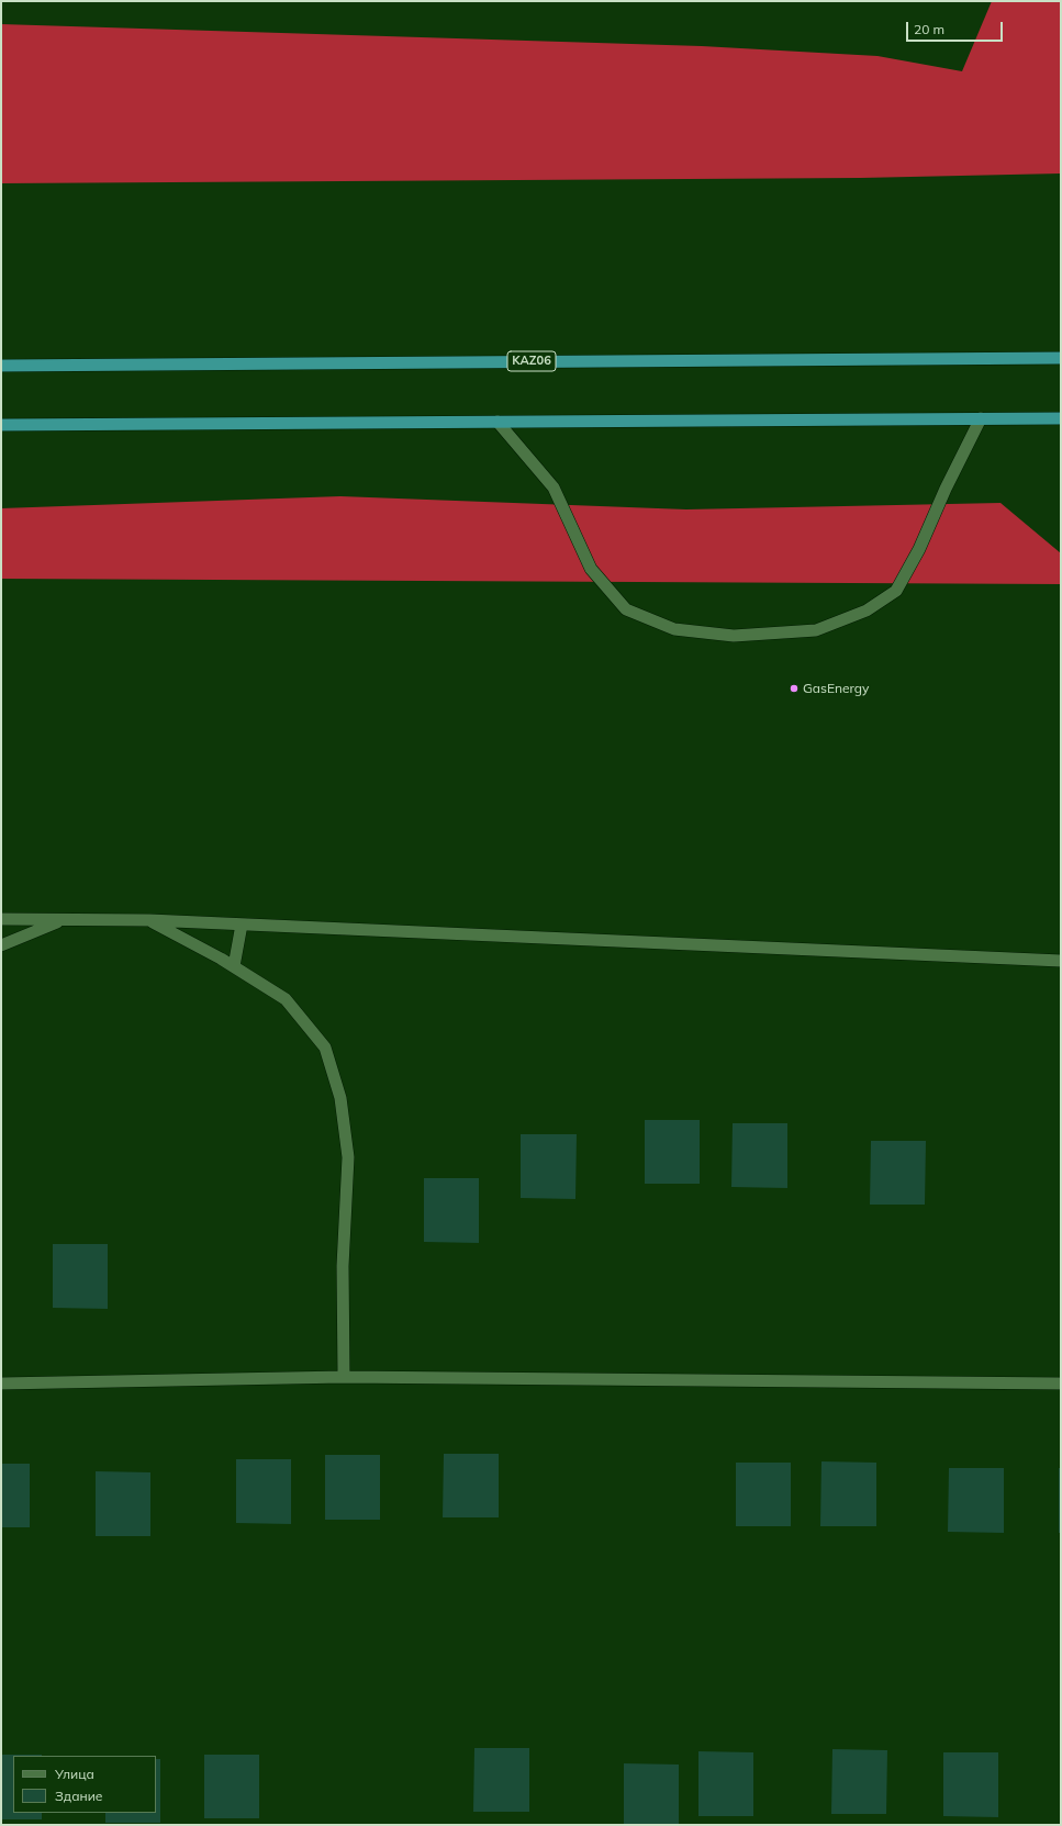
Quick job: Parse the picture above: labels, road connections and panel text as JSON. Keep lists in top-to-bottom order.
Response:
{
  "streets": {
    "highway": ["KАZ06"]
  },
  "places": ["GasEnergy"],
  "legend": ["Улица", "Здание"],
  "scale_bar": "20 m"
}
